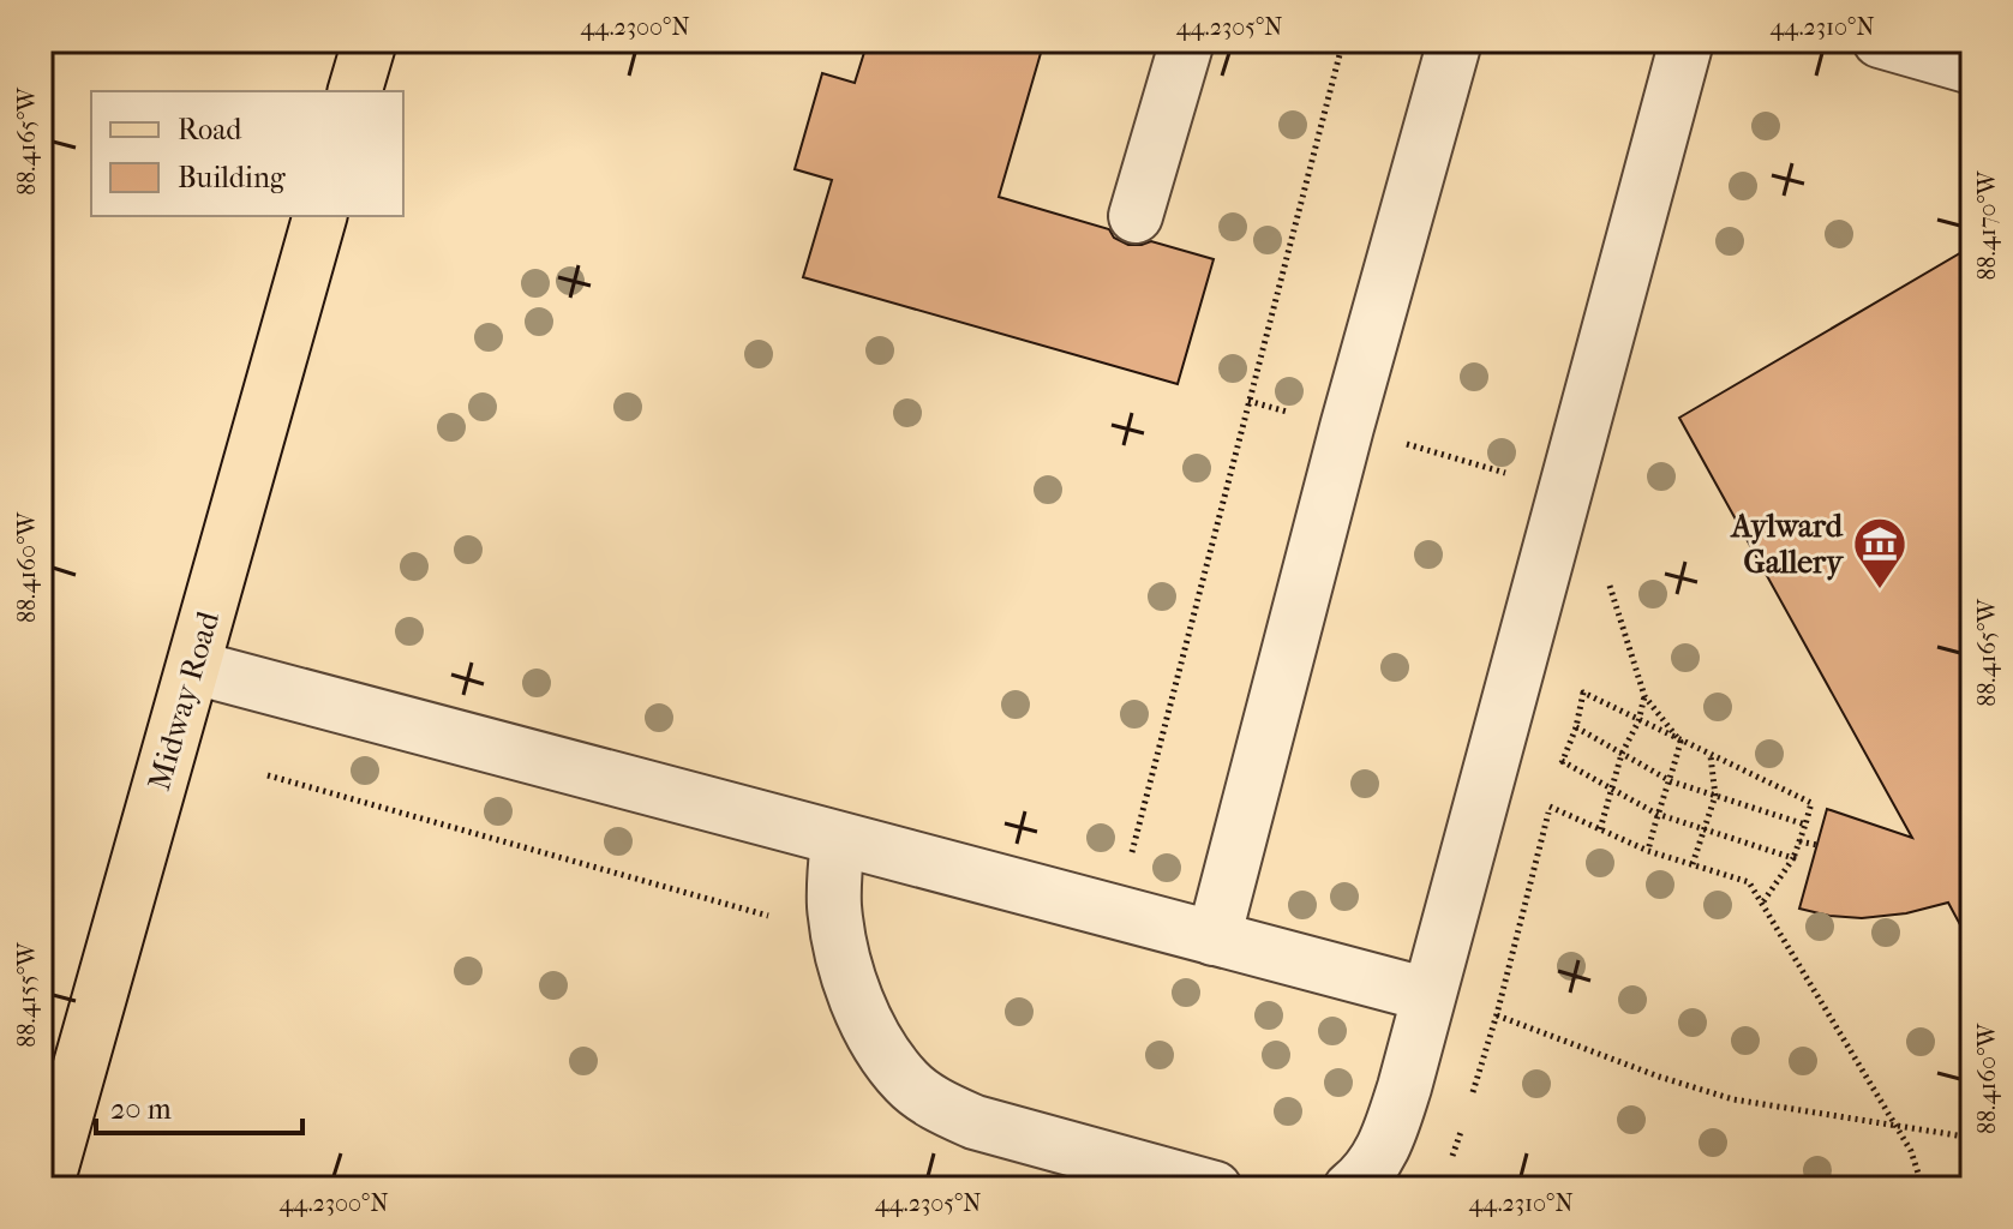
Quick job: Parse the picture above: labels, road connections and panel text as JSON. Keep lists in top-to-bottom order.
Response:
{
  "streets": {
    "main road": ["Midway Road"]
  },
  "places": {
    "museum": ["Aylward Gallery"]
  },
  "legend": ["Road", "Building"],
  "scale_bar": "20 m",
  "coordinates": [
    "44.2300°N",
    "44.2305°N",
    "44.2310°N",
    "88.4165°W",
    "88.4170°W",
    "88.4160°W",
    "88.4155°W"
  ]
}
